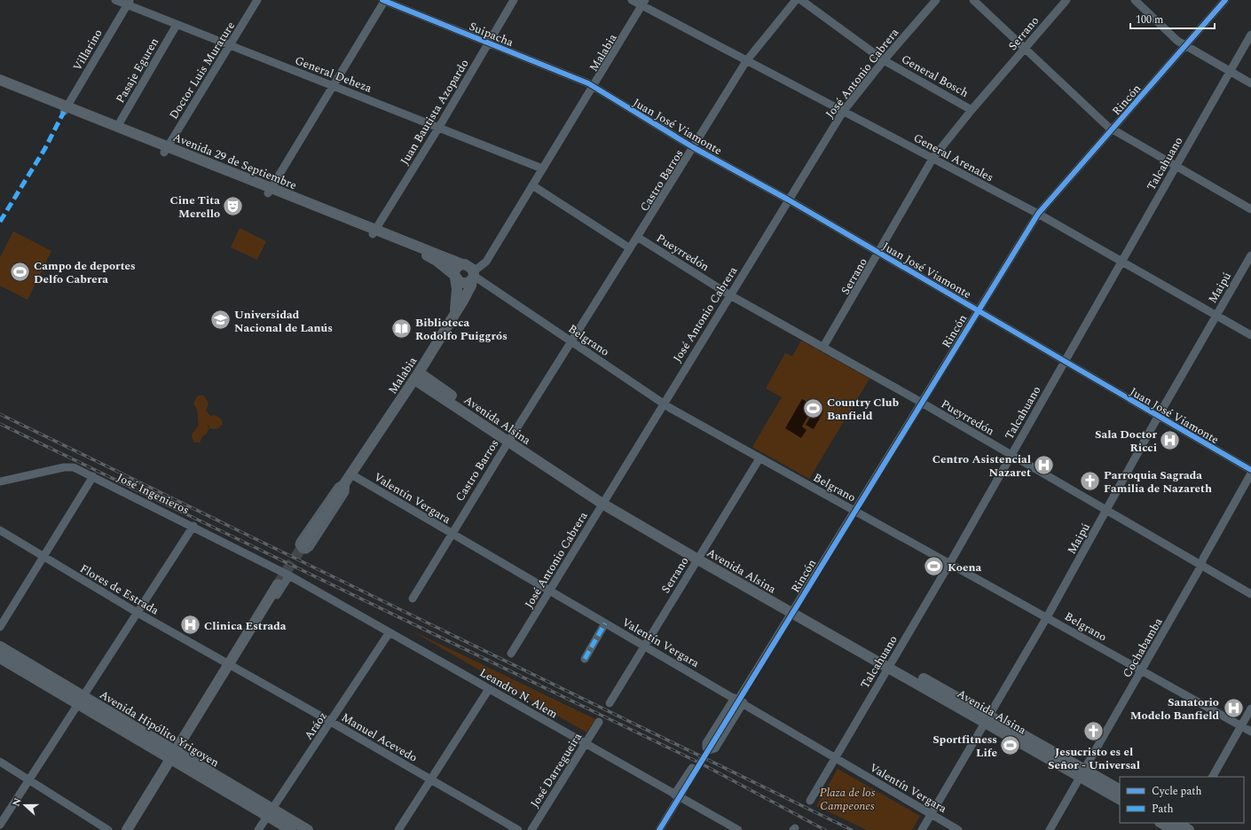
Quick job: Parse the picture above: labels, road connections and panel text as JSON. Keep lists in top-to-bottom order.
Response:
{
  "streets": {
    "main road": [
      "Malabia",
      "Avenida 29 de Septiembre",
      "Avenida Alsina",
      "Avenida Hipólito Yrigoyen"
    ],
    "street": [
      "Serrano",
      "Suipacha",
      "Villarino",
      "Pasaje Eguren",
      "Doctor Luis Murature",
      "José Antonio Cabrera",
      "General Deheza",
      "General Bosch",
      "Rincón",
      "Juan Bautista Azopardo",
      "Juan José Viamonte",
      "General Arenales",
      "Talcahuano",
      "Castro Barros",
      "Pueyrredón",
      "Maipú",
      "Belgrano",
      "José Ingenieros",
      "Valentín Vergara",
      "Flores de Estrada",
      "Cochabamba",
      "Leandro N. Alem",
      "Aráoz",
      "Manuel Acevedo",
      "José Darregueira"
    ]
  },
  "crossings": [
    ["Serrano", "General Bosch"],
    ["Serrano", "Juan José Viamonte"],
    ["Serrano", "General Arenales"],
    ["Serrano", "Pueyrredón"],
    ["Serrano", "Belgrano"],
    ["Serrano", "Avenida Alsina"],
    ["Serrano", "Valentín Vergara"],
    ["Suipacha", "Malabia"],
    ["Suipacha", "Juan Bautista Azopardo"],
    ["Suipacha", "Juan José Viamonte"],
    ["Villarino", "General Deheza"],
    ["Villarino", "Avenida 29 de Septiembre"],
    ["Malabia", "General Deheza"],
    ["Malabia", "Juan José Viamonte"],
    ["Malabia", "General Arenales"],
    ["Malabia", "Avenida 29 de Septiembre"],
    ["Malabia", "Belgrano"],
    ["Malabia", "Avenida Alsina"],
    ["Malabia", "Valentín Vergara"],
    ["Pasaje Eguren", "General Deheza"],
    ["Pasaje Eguren", "Avenida 29 de Septiembre"],
    ["Doctor Luis Murature", "General Deheza"],
    ["Doctor Luis Murature", "Avenida 29 de Septiembre"],
    ["José Antonio Cabrera", "General Bosch"],
    ["José Antonio Cabrera", "Juan José Viamonte"],
    ["José Antonio Cabrera", "General Arenales"],
    ["José Antonio Cabrera", "Pueyrredón"],
    ["José Antonio Cabrera", "Belgrano"],
    ["José Antonio Cabrera", "Avenida Alsina"],
    ["José Antonio Cabrera", "Valentín Vergara"],
    ["General Deheza", "Juan Bautista Azopardo"],
    ["Rincón", "Juan José Viamonte"],
    ["Rincón", "General Arenales"],
    ["Rincón", "Pueyrredón"],
    ["Rincón", "Belgrano"],
    ["Rincón", "Avenida Alsina"],
    ["Rincón", "Valentín Vergara"],
    ["Juan Bautista Azopardo", "Avenida 29 de Septiembre"],
    ["Juan José Viamonte", "Talcahuano"],
    ["Juan José Viamonte", "Castro Barros"],
    ["Juan José Viamonte", "Maipú"],
    ["General Arenales", "Talcahuano"],
    ["General Arenales", "Castro Barros"],
    ["General Arenales", "Maipú"],
    ["Avenida 29 de Septiembre", "Belgrano"],
    ["Talcahuano", "Pueyrredón"],
    ["Talcahuano", "Belgrano"],
    ["Talcahuano", "Avenida Alsina"],
    ["Talcahuano", "Valentín Vergara"],
    ["Castro Barros", "Pueyrredón"],
    ["Castro Barros", "Belgrano"],
    ["Castro Barros", "Avenida Alsina"],
    ["Castro Barros", "Valentín Vergara"],
    ["Pueyrredón", "Maipú"],
    ["Pueyrredón", "Cochabamba"],
    ["Maipú", "Belgrano"],
    ["Maipú", "Avenida Alsina"],
    ["Maipú", "Valentín Vergara"],
    ["Belgrano", "Cochabamba"],
    ["Avenida Alsina", "Cochabamba"],
    ["José Ingenieros", "Leandro N. Alem"],
    ["Flores de Estrada", "Manuel Acevedo"],
    ["Leandro N. Alem", "Aráoz"],
    ["Leandro N. Alem", "José Darregueira"],
    ["Aráoz", "Avenida Hipólito Yrigoyen"],
    ["Aráoz", "Manuel Acevedo"]
  ],
  "parks": ["Plaza de los Campeones"],
  "places": {
    "theatre": ["Cine Tita Merello"],
    "sports": [
      "Campo de deportes Delfo Cabrera",
      "Country Club Banfield",
      "Koena",
      "Sportfitness Life"
    ],
    "school or university": ["Universidad Nacional de Lanús"],
    "library": ["Biblioteca Rodolfo Puiggrós"],
    "hospital": [
      "Sala Doctor Ricci",
      "Centro Asistencial Nazaret",
      "Clinica Estrada",
      "Sanatorio Modelo Banfield"
    ],
    "church": ["Parroquia Sagrada Familia de Nazareth", "Jesucristo es el Señor - Universal"]
  },
  "legend": ["Cycle path", "Path"],
  "scale_bar": "100 m",
  "north": "left"
}
